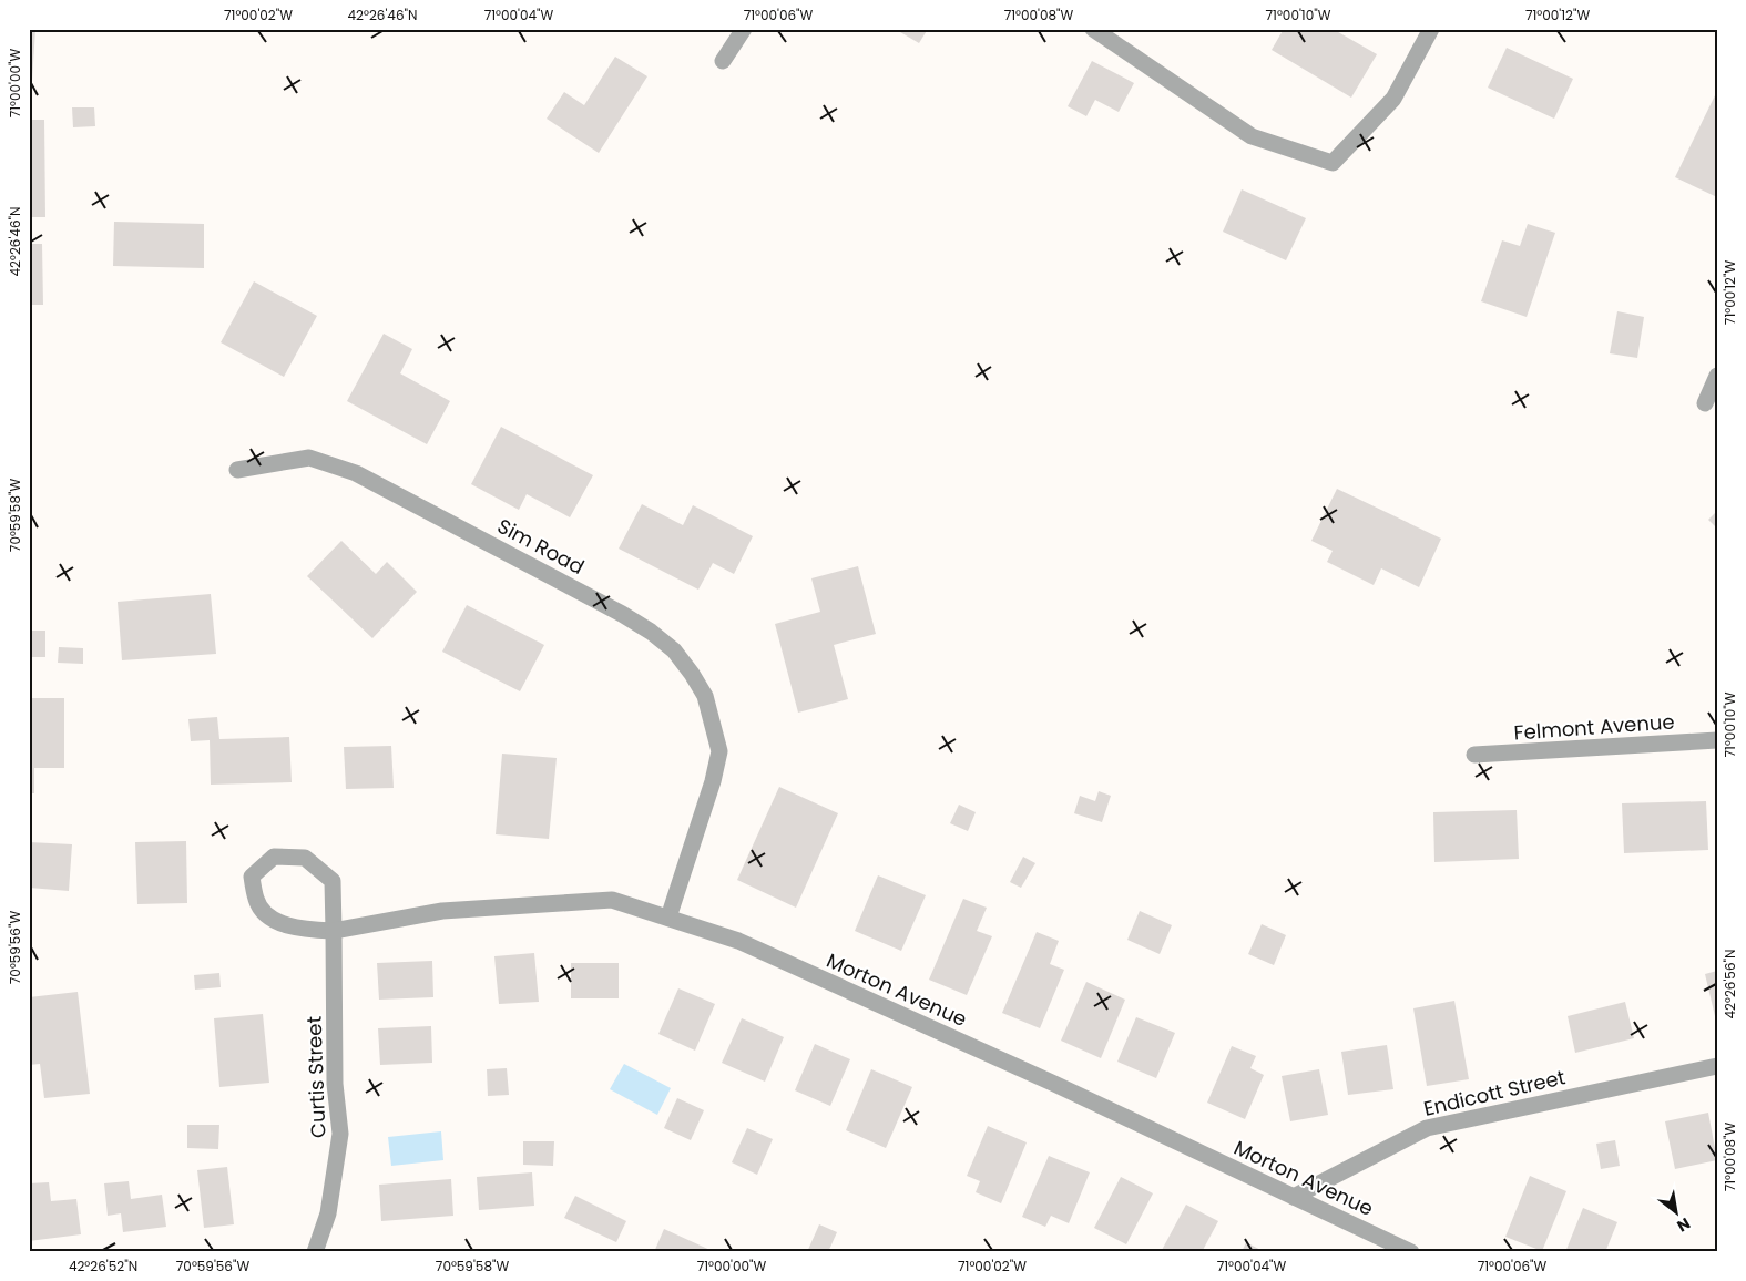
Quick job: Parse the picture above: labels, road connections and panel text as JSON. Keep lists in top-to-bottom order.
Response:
{
  "streets": {
    "street": [
      "Sim Road",
      "Felmont Avenue",
      "Morton Avenue",
      "Curtis Street",
      "Endicott Street"
    ]
  },
  "crossings": [
    ["Sim Road", "Morton Avenue"],
    ["Morton Avenue", "Curtis Street"],
    ["Morton Avenue", "Endicott Street"]
  ],
  "north": "bottom right",
  "coordinates": [
    "71°00'02\"W",
    "42°26'46\"N",
    "71°00'04\"W",
    "71°00'06\"W",
    "71°00'08\"W",
    "71°00'10\"W",
    "71°00'12\"W",
    "71°00'00\"W",
    "70°59'58\"W",
    "70°59'56\"W",
    "42°26'56\"N",
    "42°26'52\"N"
  ]
}
